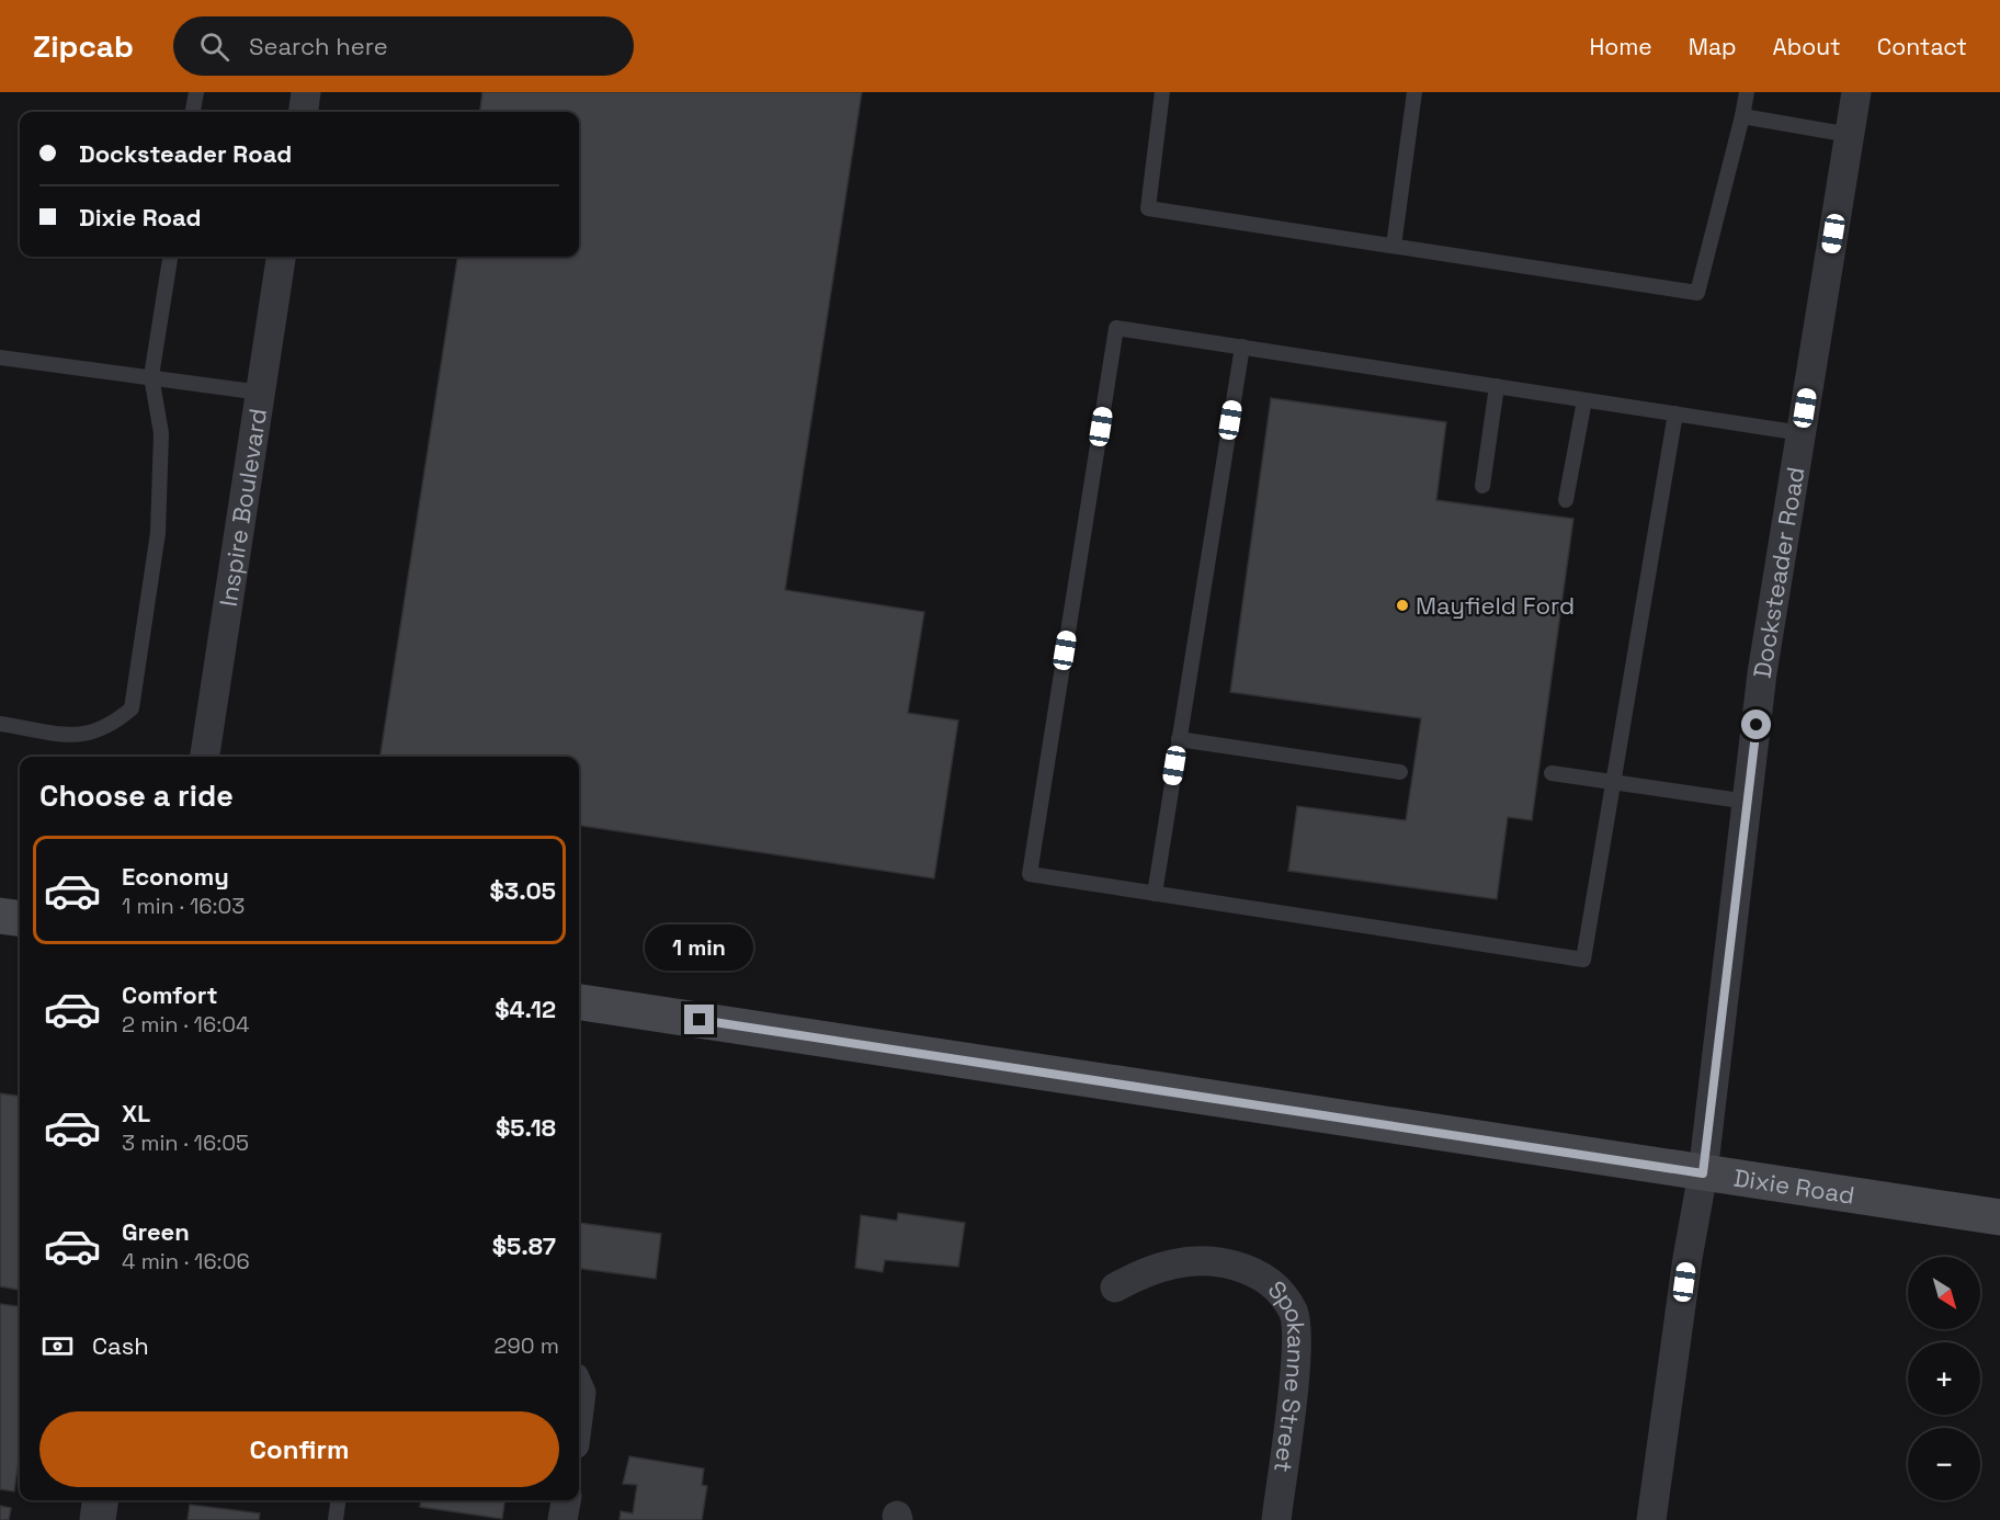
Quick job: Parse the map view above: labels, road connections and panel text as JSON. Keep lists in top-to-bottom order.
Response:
{
  "streets": {
    "main road": ["Dixie Road"],
    "street": ["Inspire Boulevard", "Docksteader Road", "Spokanne Street"]
  },
  "crossings": [
    ["Docksteader Road", "Dixie Road"]
  ],
  "places": ["Mayfield Ford"],
  "north": "bottom right",
  "page": {
    "header": "Zipcab",
    "search": "Search here",
    "nav": [
      "Home",
      "Map",
      "About",
      "Contact"
    ],
    "banner": ["Docksteader Road", "Dixie Road"],
    "heading": "Choose a ride",
    "list": [
      {
        "name": "Economy",
        "note": "1 min · 16:03",
        "value": "$3.05"
      },
      {
        "name": "Comfort",
        "note": "2 min · 16:04",
        "value": "$4.12"
      },
      {
        "name": "XL",
        "note": "3 min · 16:05",
        "value": "$5.18"
      },
      {
        "name": "Green",
        "note": "4 min · 16:06",
        "value": "$5.87"
      }
    ],
    "bubble": "1 min",
    "map_buttons": ["+", "−"],
    "pay": ["Cash", "290 m"],
    "buttons": "Confirm"
  }
}
